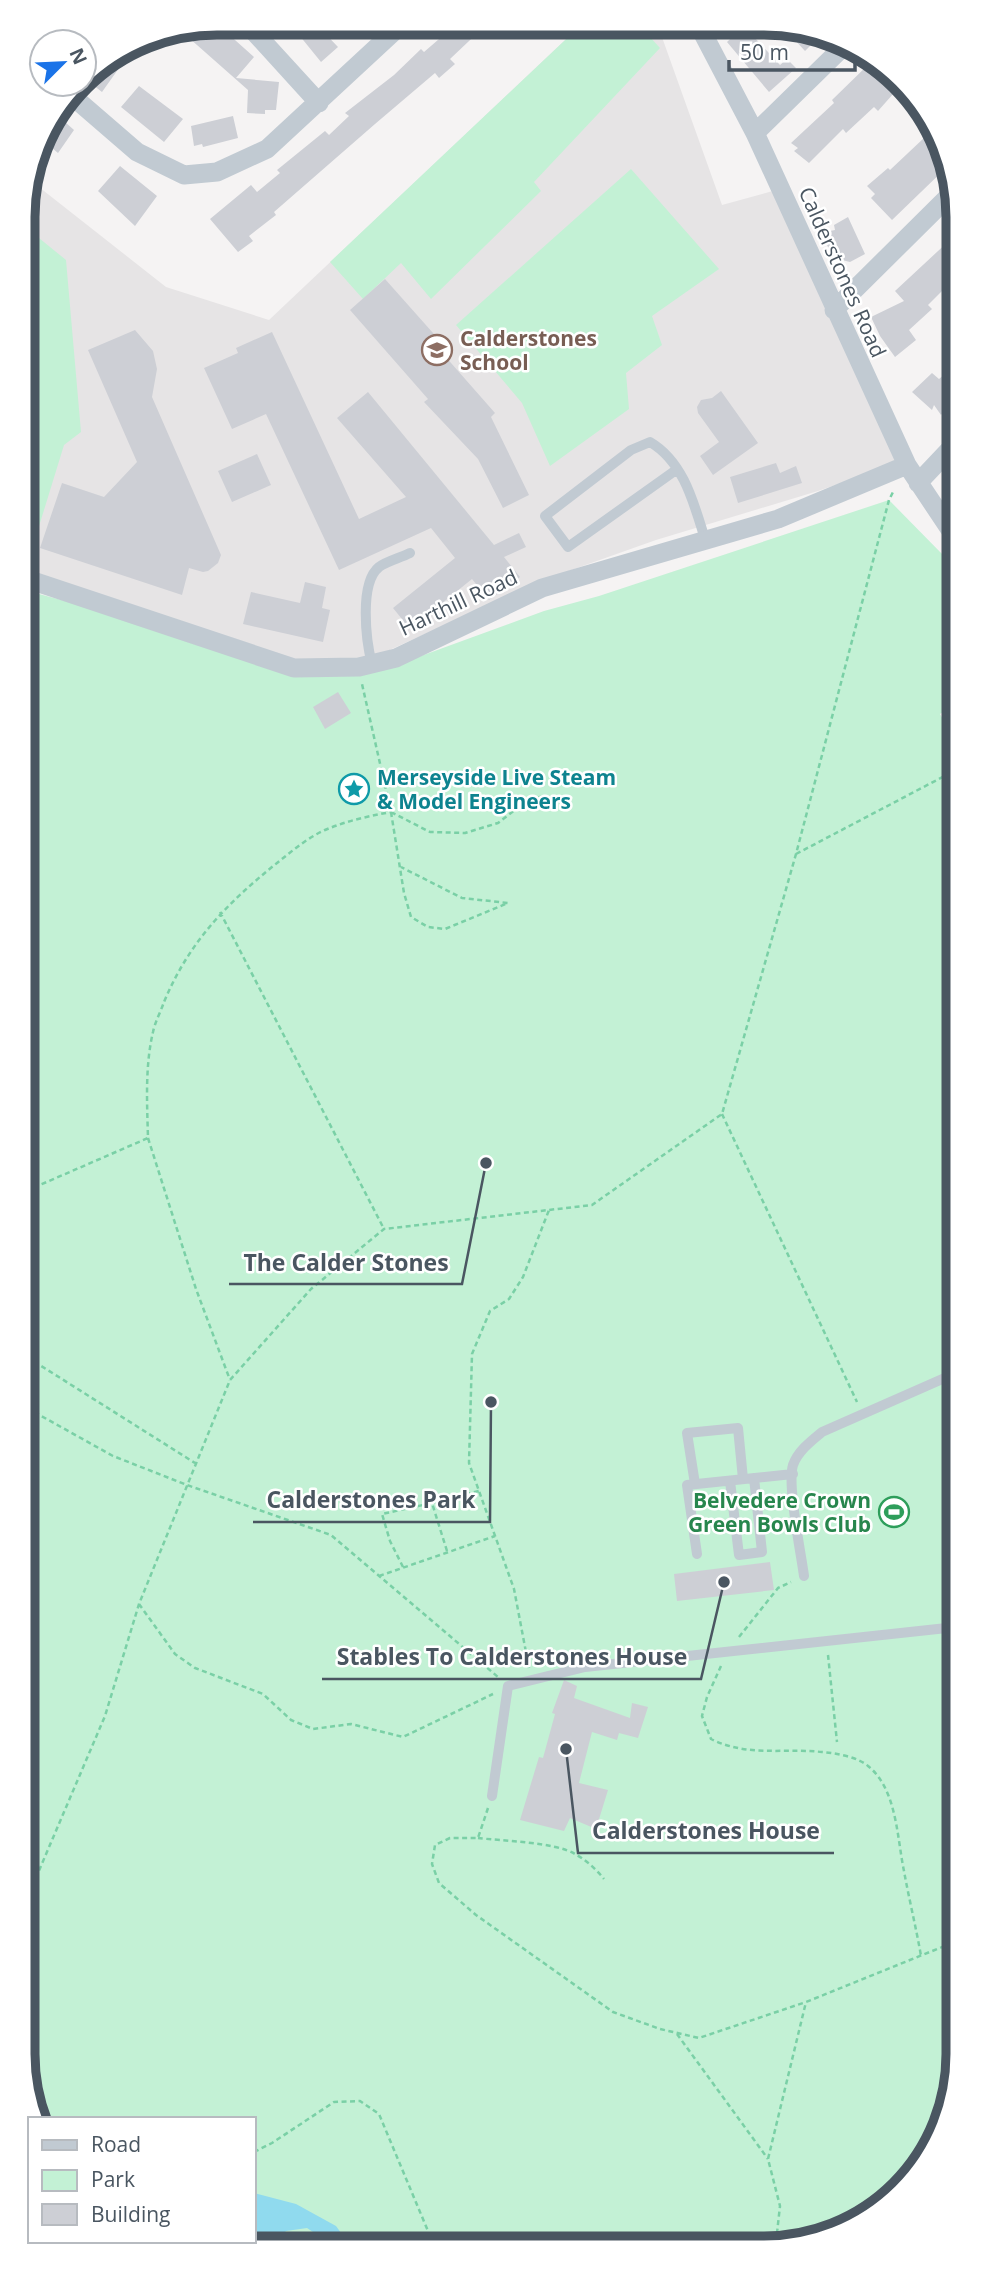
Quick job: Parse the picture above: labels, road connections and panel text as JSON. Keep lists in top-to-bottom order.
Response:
{
  "streets": {
    "street": ["Calderstones Road", "Harthill Road"]
  },
  "crossings": [
    ["Calderstones Road", "Harthill Road"]
  ],
  "places": {
    "school or university": ["Calderstones School"],
    "place": ["Merseyside Live Steam & Model Engineers"],
    "other": [
      "The Calder Stones",
      "Calderstones Park",
      "Stables To Calderstones House",
      "Calderstones House"
    ],
    "sports": ["Belvedere Crown Green Bowls Club"]
  },
  "legend": ["Road", "Park", "Building"],
  "scale_bar": "50 m",
  "north": "top right"
}
